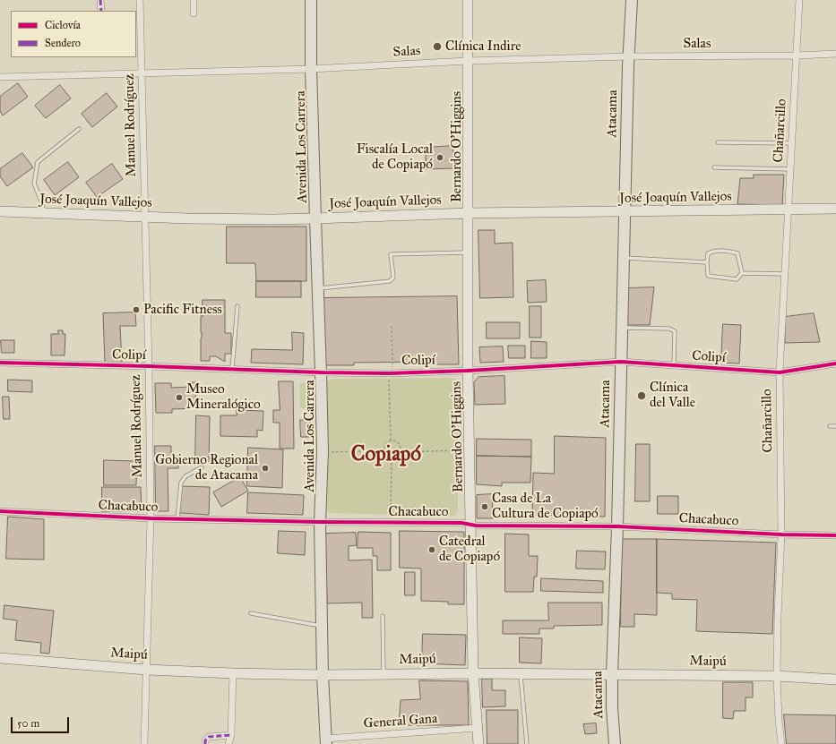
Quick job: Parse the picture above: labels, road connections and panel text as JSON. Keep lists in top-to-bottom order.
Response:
{
  "streets": {
    "main road": [
      "Atacama",
      "Avenida Los Carrera",
      "Bernardo O'Higgins",
      "José Joaquín Vallejos",
      "Maipú"
    ],
    "street": [
      "Salas",
      "Manuel Rodríguez",
      "Chañarcillo",
      "Colipí",
      "Chacabuco",
      "General Gana"
    ]
  },
  "crossings": [
    ["Salas", "Atacama"],
    ["Salas", "Manuel Rodríguez"],
    ["Salas", "Chañarcillo"],
    ["Salas", "Avenida Los Carrera"],
    ["Salas", "Bernardo O'Higgins"],
    ["Atacama", "José Joaquín Vallejos"],
    ["Atacama", "Colipí"],
    ["Atacama", "Chacabuco"],
    ["Atacama", "Maipú"],
    ["Manuel Rodríguez", "José Joaquín Vallejos"],
    ["Manuel Rodríguez", "Colipí"],
    ["Manuel Rodríguez", "Chacabuco"],
    ["Manuel Rodríguez", "Maipú"],
    ["Chañarcillo", "José Joaquín Vallejos"],
    ["Chañarcillo", "Colipí"],
    ["Chañarcillo", "Chacabuco"],
    ["Chañarcillo", "Maipú"],
    ["Avenida Los Carrera", "José Joaquín Vallejos"],
    ["Avenida Los Carrera", "Colipí"],
    ["Avenida Los Carrera", "Chacabuco"],
    ["Avenida Los Carrera", "Maipú"],
    ["Avenida Los Carrera", "General Gana"],
    ["Bernardo O'Higgins", "José Joaquín Vallejos"],
    ["Bernardo O'Higgins", "Colipí"],
    ["Bernardo O'Higgins", "Chacabuco"],
    ["Bernardo O'Higgins", "Maipú"],
    ["Bernardo O'Higgins", "General Gana"]
  ],
  "districts": ["Copiapó"],
  "places": [
    "Clínica Indire",
    "Fiscalía Local de Copiapó",
    "Pacific Fitness",
    "Clínica del Valle",
    "Museo Mineralógico",
    "Gobierno Regional de Atacama",
    "Casa de La Cultura de Copiapó",
    "Catedral de Copiapó"
  ],
  "legend": ["Ciclovía", "Sendero"],
  "scale_bar": "50 m"
}
